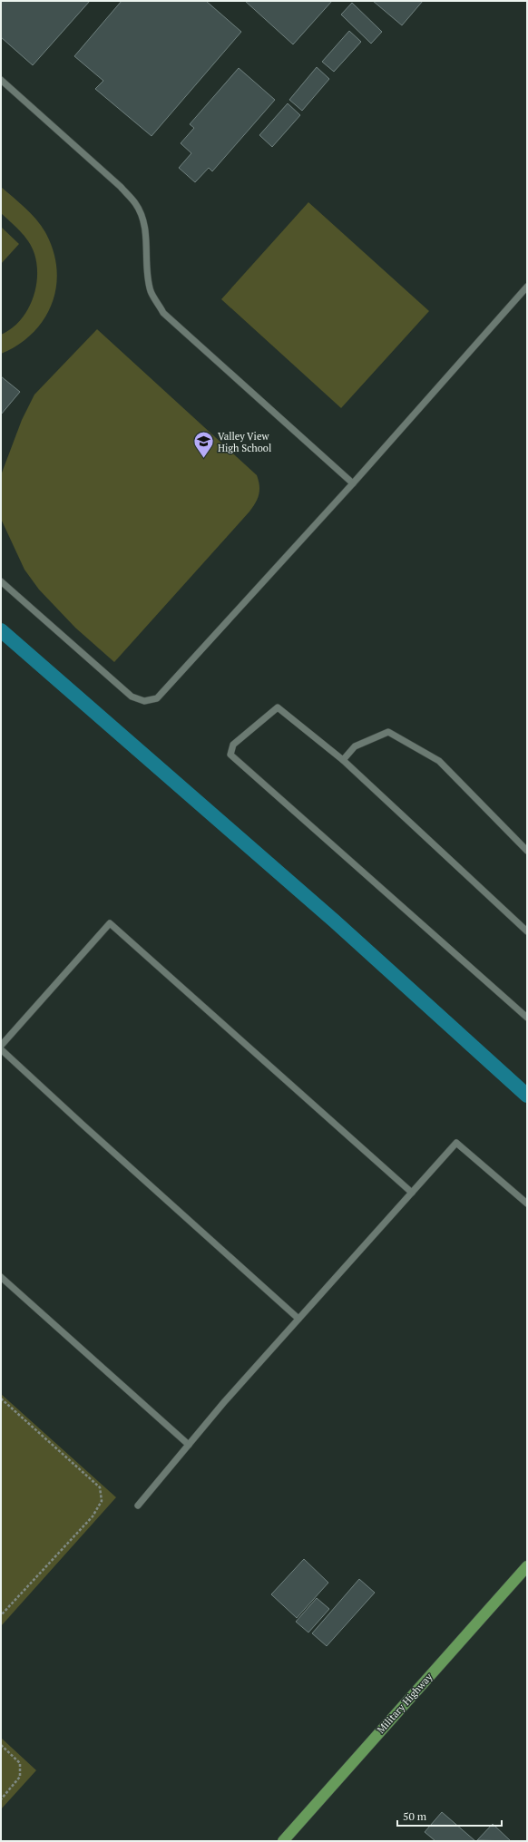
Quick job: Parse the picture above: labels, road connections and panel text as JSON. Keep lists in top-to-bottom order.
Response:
{
  "streets": {
    "main road": ["Military Highway"]
  },
  "places": {
    "school or university": ["Valley View High School"]
  },
  "scale_bar": "50 m"
}
